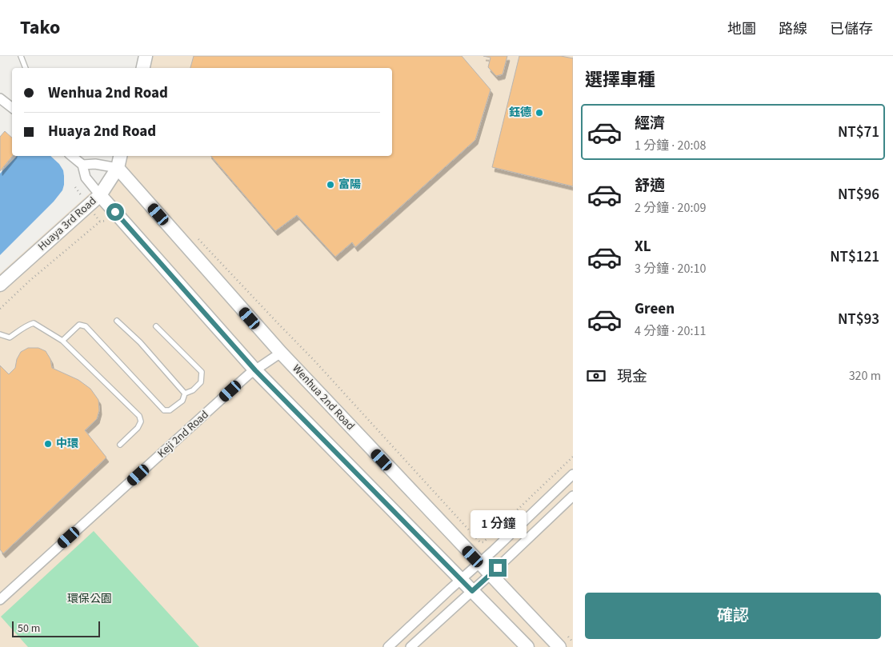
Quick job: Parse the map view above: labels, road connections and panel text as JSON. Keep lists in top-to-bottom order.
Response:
{
  "streets": {
    "street": ["Huaya 3rd Road", "Wenhua 2nd Road", "Keji 2nd Road"]
  },
  "crossings": [
    ["Huaya 3rd Road", "Wenhua 2nd Road"],
    ["Wenhua 2nd Road", "Keji 2nd Road"]
  ],
  "parks": ["環保公園"],
  "places": ["鈺德", "富陽", "中環"],
  "scale_bar": "50 m",
  "page": {
    "header": "Tako",
    "nav": ["地圖", "路線", "已儲存"],
    "heading": "選擇車種",
    "banner": ["Wenhua 2nd Road", "Huaya 2nd Road"],
    "list": [
      {
        "name": "經濟",
        "note": "1 分鐘 · 20:08",
        "value": "NT$71"
      },
      {
        "name": "舒適",
        "note": "2 分鐘 · 20:09",
        "value": "NT$96"
      },
      {
        "name": "XL",
        "note": "3 分鐘 · 20:10",
        "value": "NT$121"
      },
      {
        "name": "Green",
        "note": "4 分鐘 · 20:11",
        "value": "NT$93"
      }
    ],
    "pay": ["現金", "320 m"],
    "bubble": "1 分鐘",
    "buttons": "確認",
    "scale": "50 m"
  }
}
